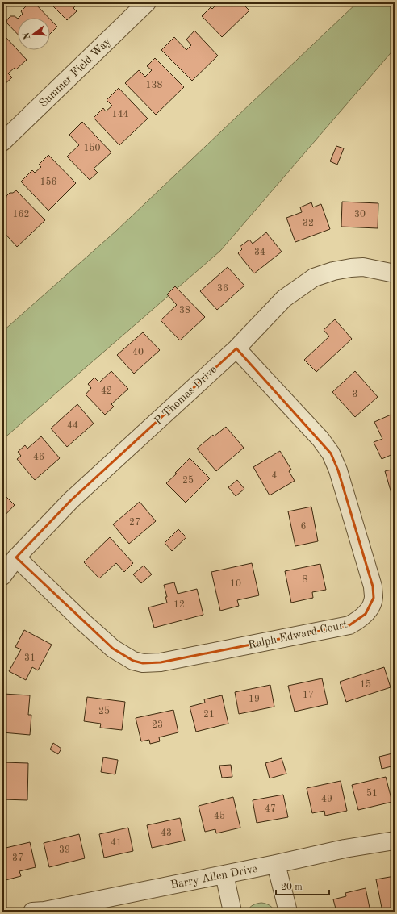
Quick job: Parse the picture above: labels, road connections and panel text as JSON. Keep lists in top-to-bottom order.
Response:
{
  "streets": {
    "street": [
      "Summer Field Way",
      "P Thomas Drive",
      "Ralph Edward Court",
      "Barry Allen Drive"
    ]
  },
  "crossings": [
    ["P Thomas Drive", "Ralph Edward Court"]
  ],
  "house_numbers": [
    "138",
    "144",
    "150",
    "156",
    "162",
    "30",
    "32",
    "34",
    "36",
    "38",
    "40",
    "42",
    "3",
    "44",
    "46",
    "4",
    "25",
    "27",
    "6",
    "8",
    "10",
    "12",
    "31",
    "15",
    "17",
    "19",
    "25",
    "21",
    "23",
    "51",
    "49",
    "47",
    "45",
    "43",
    "41",
    "39",
    "37"
  ],
  "scale_bar": "20 m",
  "north": "left"
}
